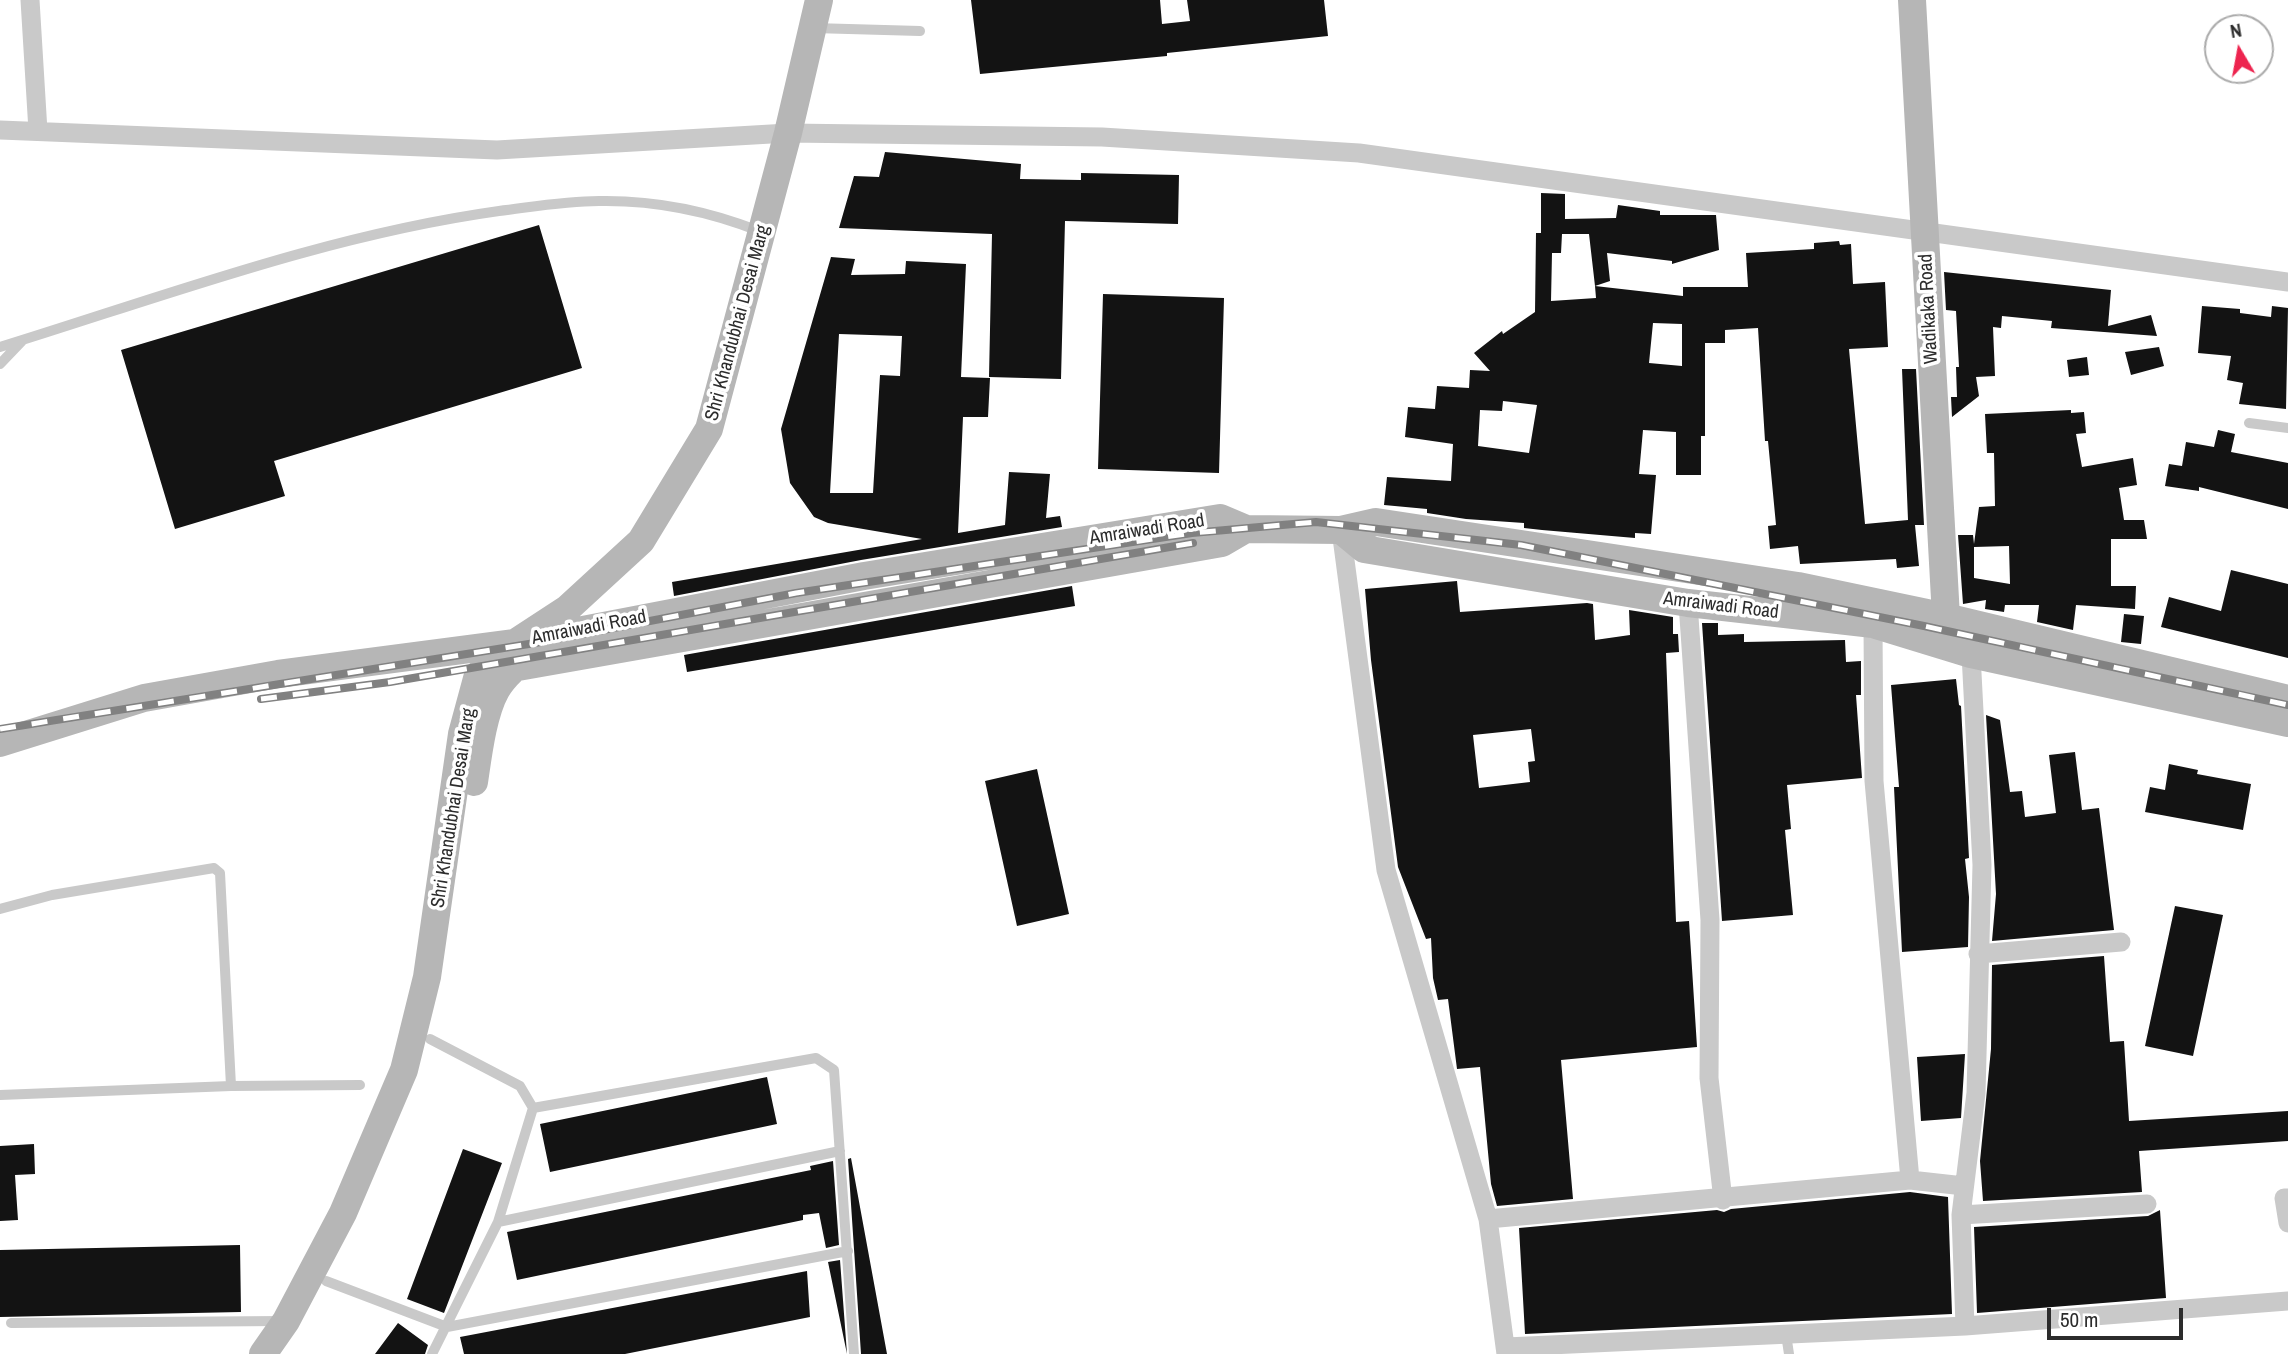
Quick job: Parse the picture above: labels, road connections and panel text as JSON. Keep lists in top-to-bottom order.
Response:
{
  "streets": {
    "main road": ["Wadikaka Road", "Shri Khandubhai Desai Marg", "Amraiwadi Road"]
  },
  "crossings": [
    ["Shri Khandubhai Desai Marg", "Amraiwadi Road"]
  ],
  "scale_bar": "50 m",
  "north": "top"
}
